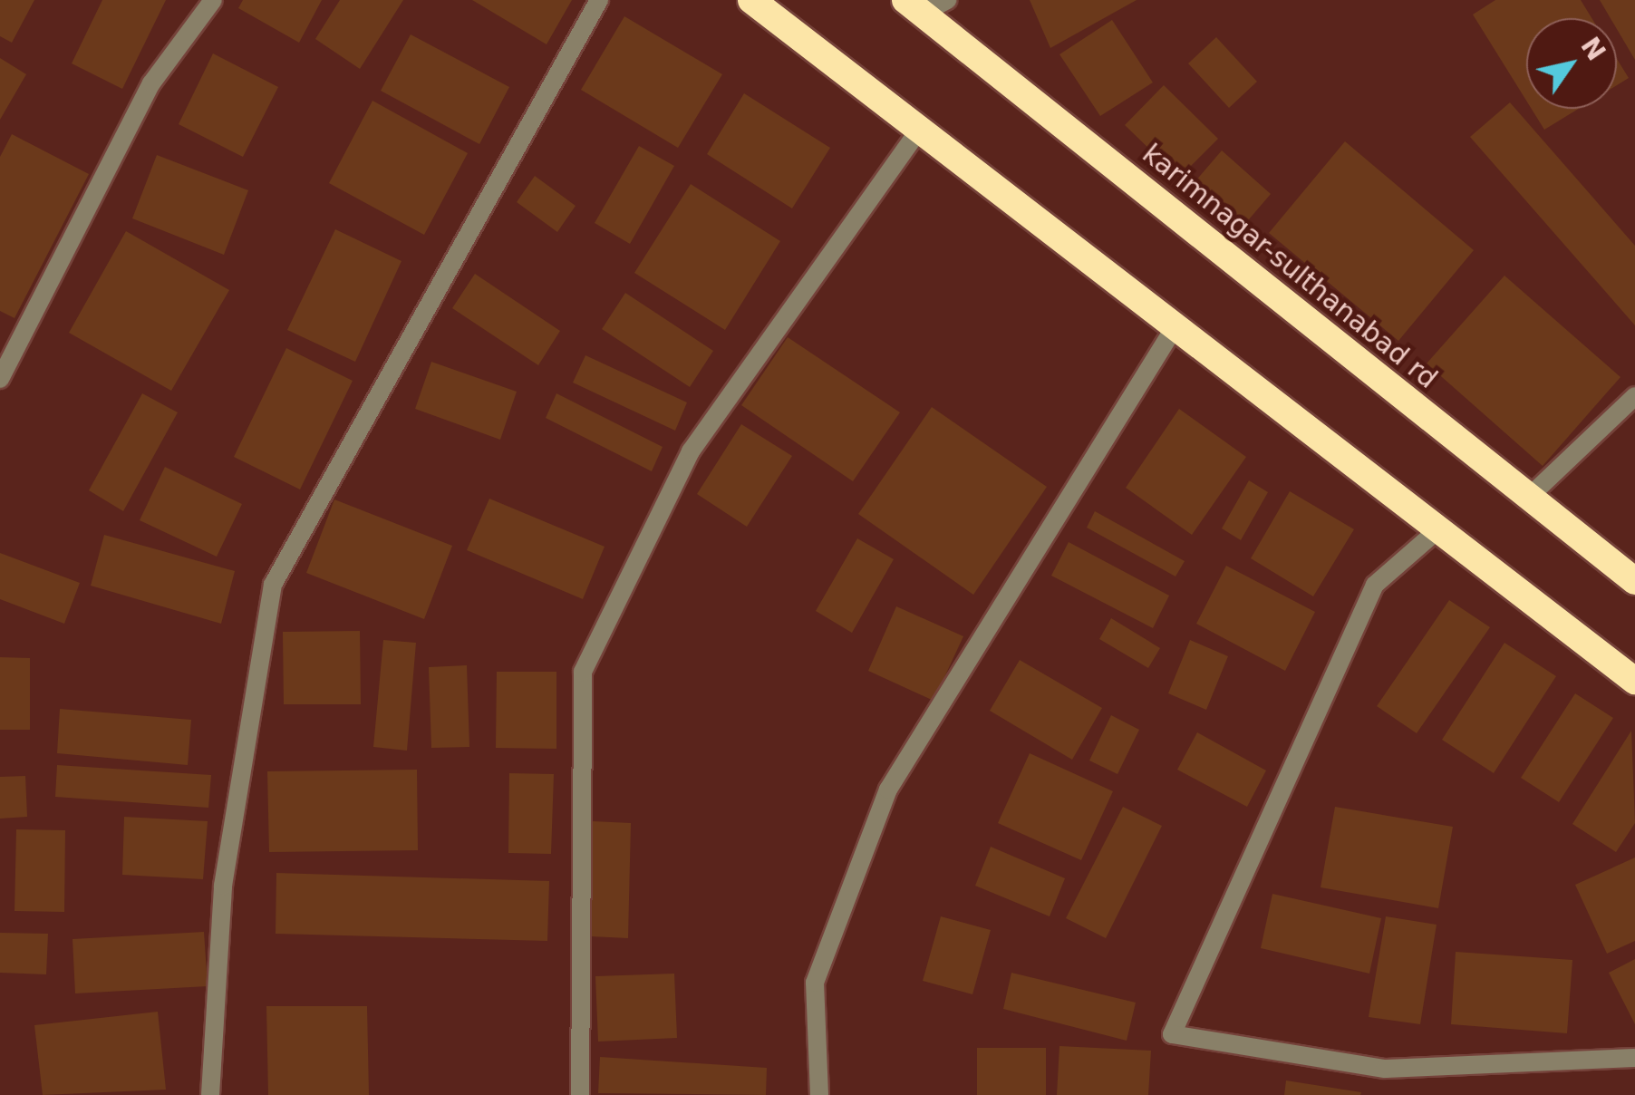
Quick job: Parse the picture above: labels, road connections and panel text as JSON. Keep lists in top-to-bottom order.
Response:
{
  "streets": {
    "highway": ["karimnagar-sulthanabad rd"]
  },
  "north": "top right"
}
